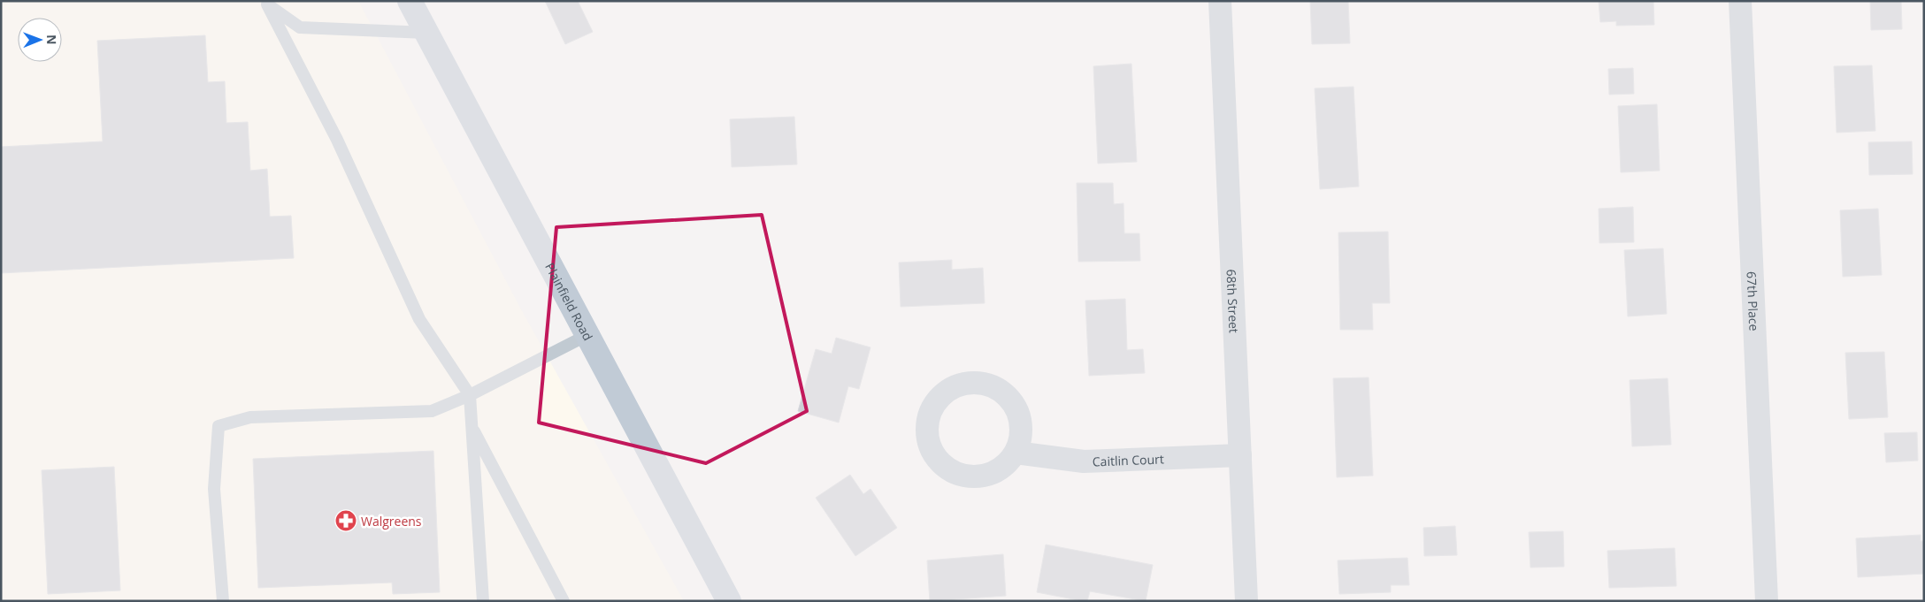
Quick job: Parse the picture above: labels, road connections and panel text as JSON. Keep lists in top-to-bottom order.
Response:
{
  "streets": {
    "main road": ["Plainfield Road"],
    "street": ["68th Street", "67th Place", "Caitlin Court"]
  },
  "crossings": [
    ["68th Street", "Caitlin Court"]
  ],
  "places": {
    "pharmacy": ["Walgreens"]
  },
  "north": "right"
}
